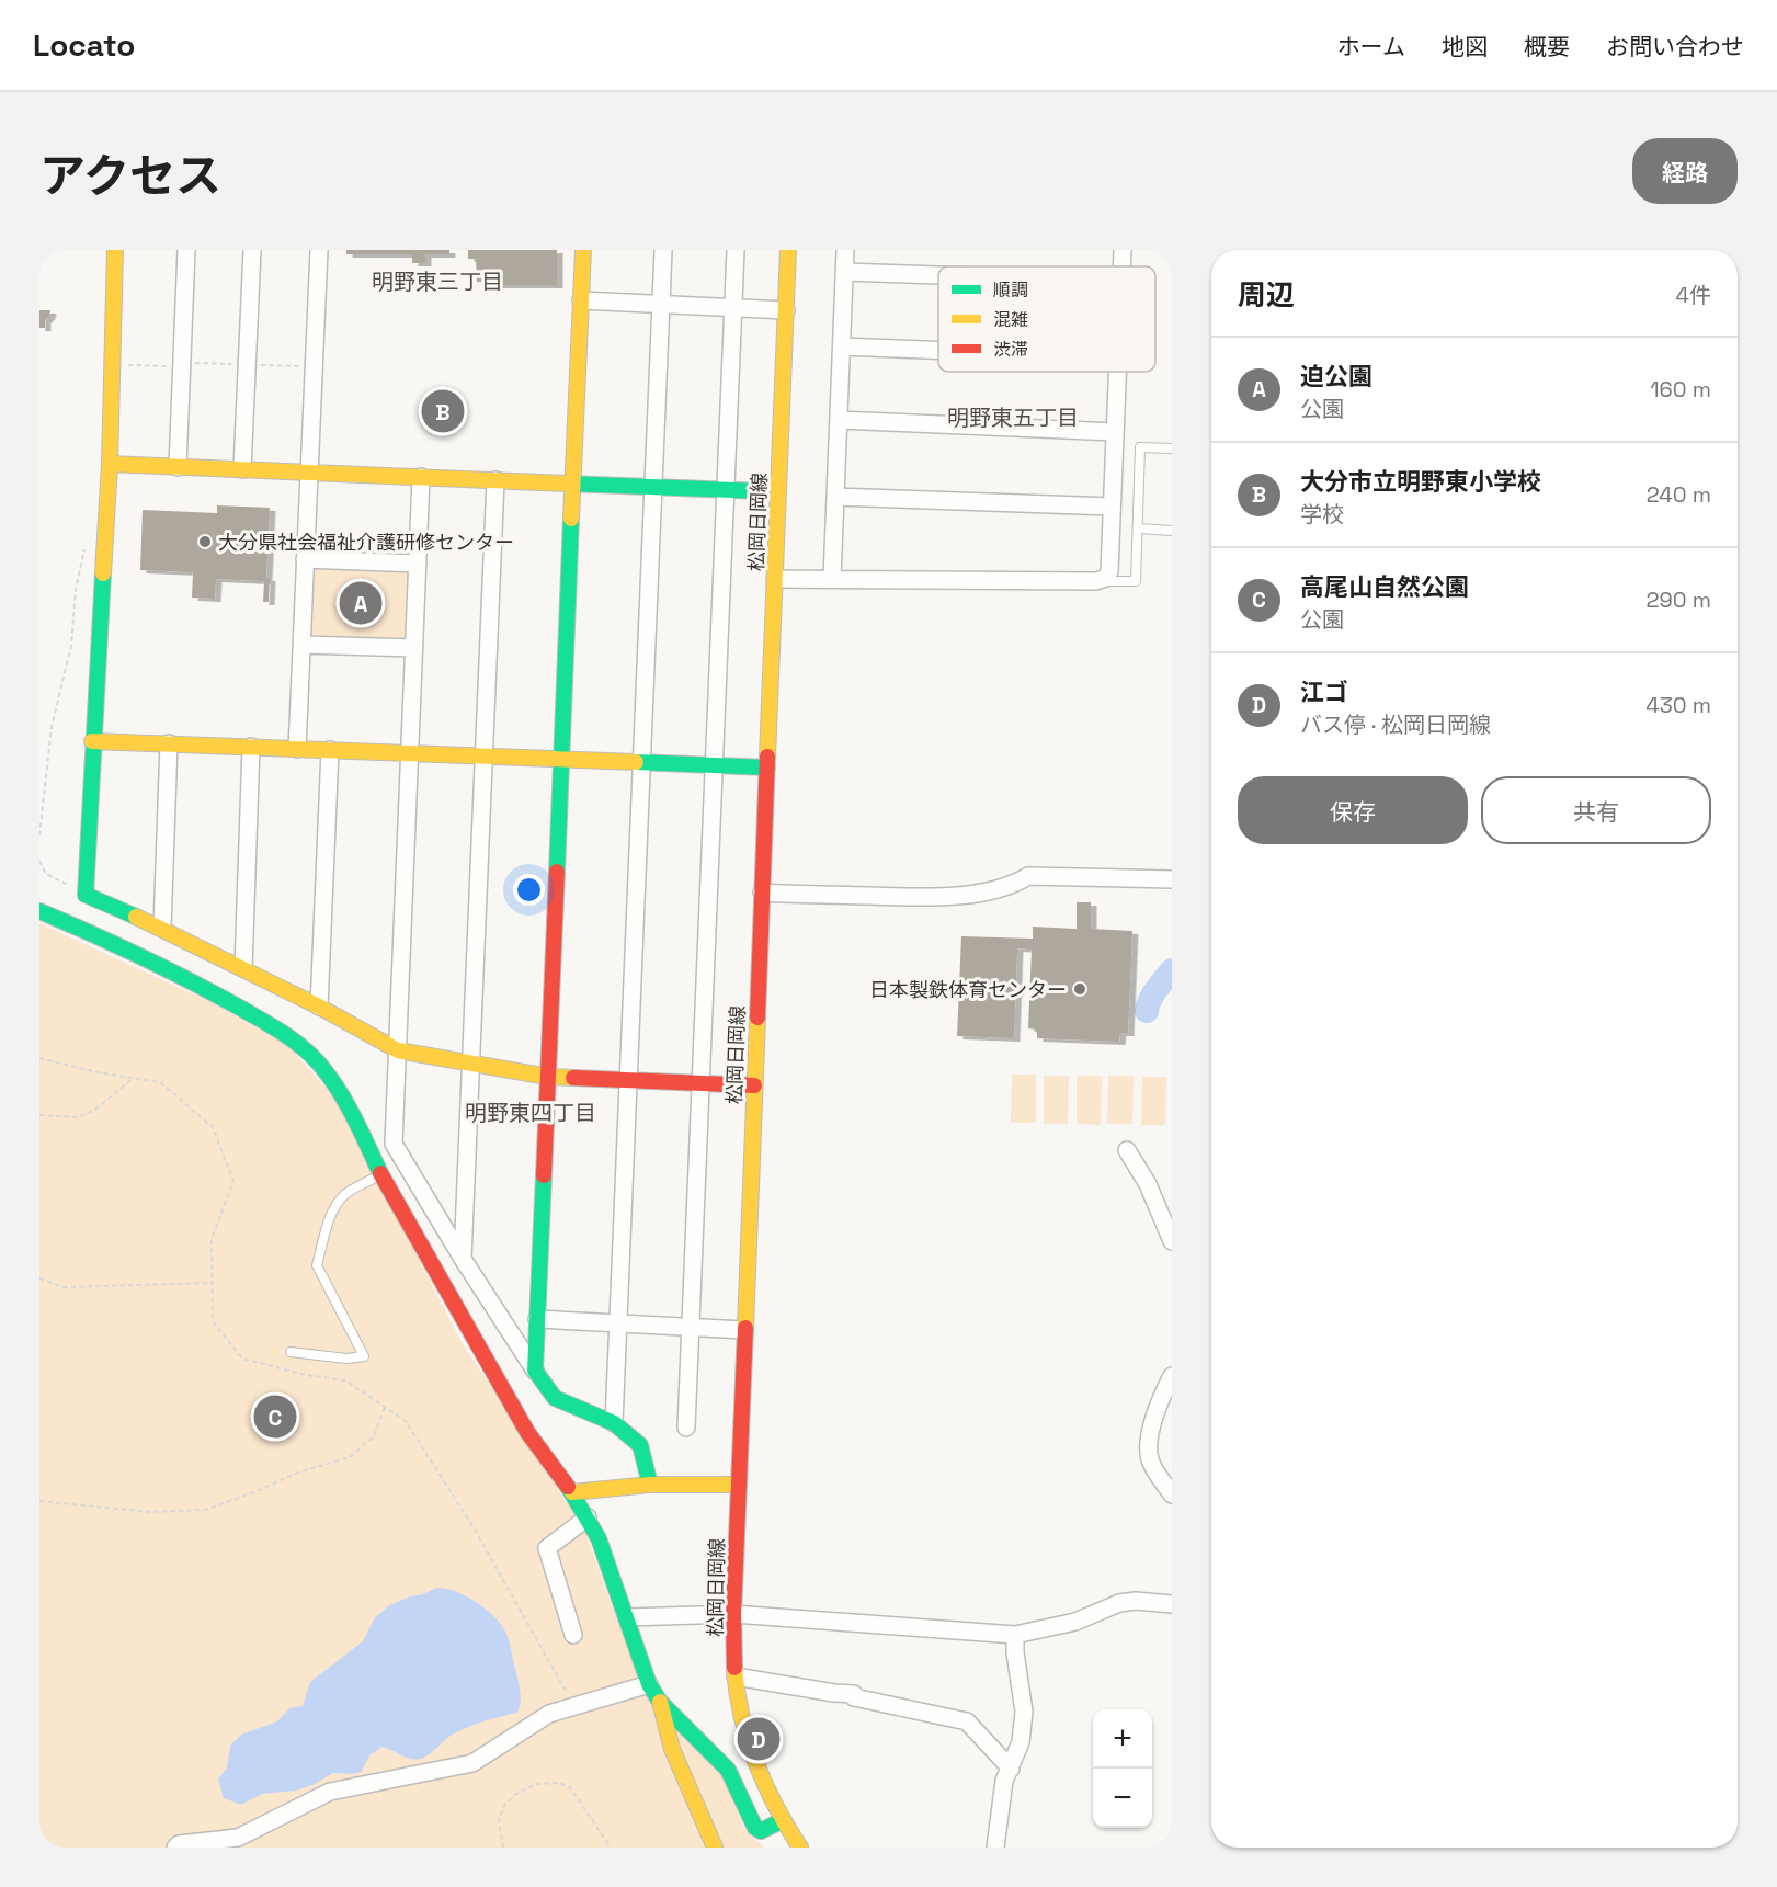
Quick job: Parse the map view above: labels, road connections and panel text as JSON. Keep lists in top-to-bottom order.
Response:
{
  "streets": {
    "street": ["松岡日岡線"]
  },
  "districts": ["明野東三丁目", "明野東五丁目", "明野東四丁目"],
  "places": ["大分県社会福祉介護研修センター", "日本製鉄体育センター"],
  "legend": ["順調", "混雑", "渋滞"],
  "page": {
    "header": "Locato",
    "nav": [
      "ホーム",
      "地図",
      "概要",
      "お問い合わせ"
    ],
    "title": "アクセス",
    "buttons": [
      "経路",
      ["保存", "共有"]
    ],
    "heading": ["周辺", "4件"],
    "list": [
      {
        "mark": "A",
        "name": "迫公園",
        "note": "公園",
        "value": "160 m"
      },
      {
        "mark": "B",
        "name": "大分市立明野東小学校",
        "note": "学校",
        "value": "240 m"
      },
      {
        "mark": "C",
        "name": "高尾山自然公園",
        "note": "公園",
        "value": "290 m"
      },
      {
        "mark": "D",
        "name": "江ゴ",
        "note": "バス停 · 松岡日岡線",
        "value": "430 m"
      }
    ],
    "pins": [
      "B",
      "A",
      "C",
      "D"
    ],
    "map_buttons": ["+", "−"]
  }
}
